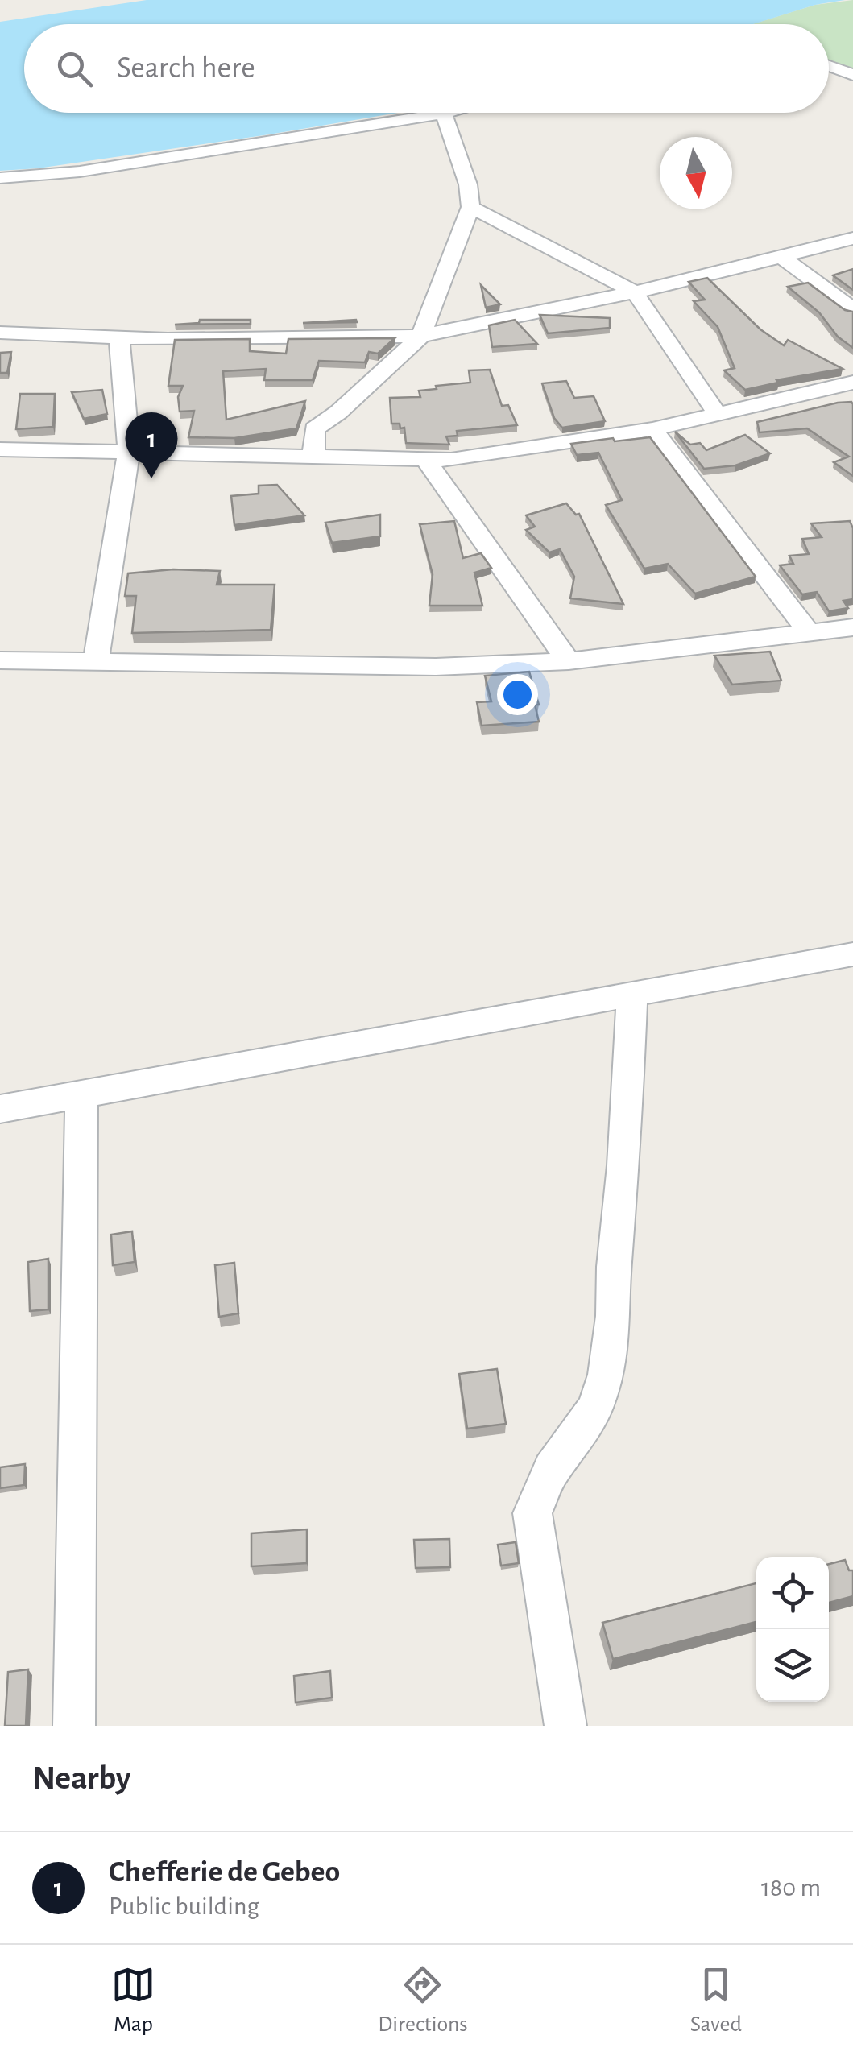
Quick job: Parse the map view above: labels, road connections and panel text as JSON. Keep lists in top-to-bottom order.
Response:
{
  "north": "bottom",
  "page": {
    "search": "Search here",
    "pins": "1",
    "heading": "Nearby",
    "list": [
      {
        "mark": "1",
        "name": "Chefferie de Gebeo",
        "note": "Public building",
        "value": "180 m"
      }
    ],
    "nav": ["Map", "Directions", "Saved"]
  }
}
